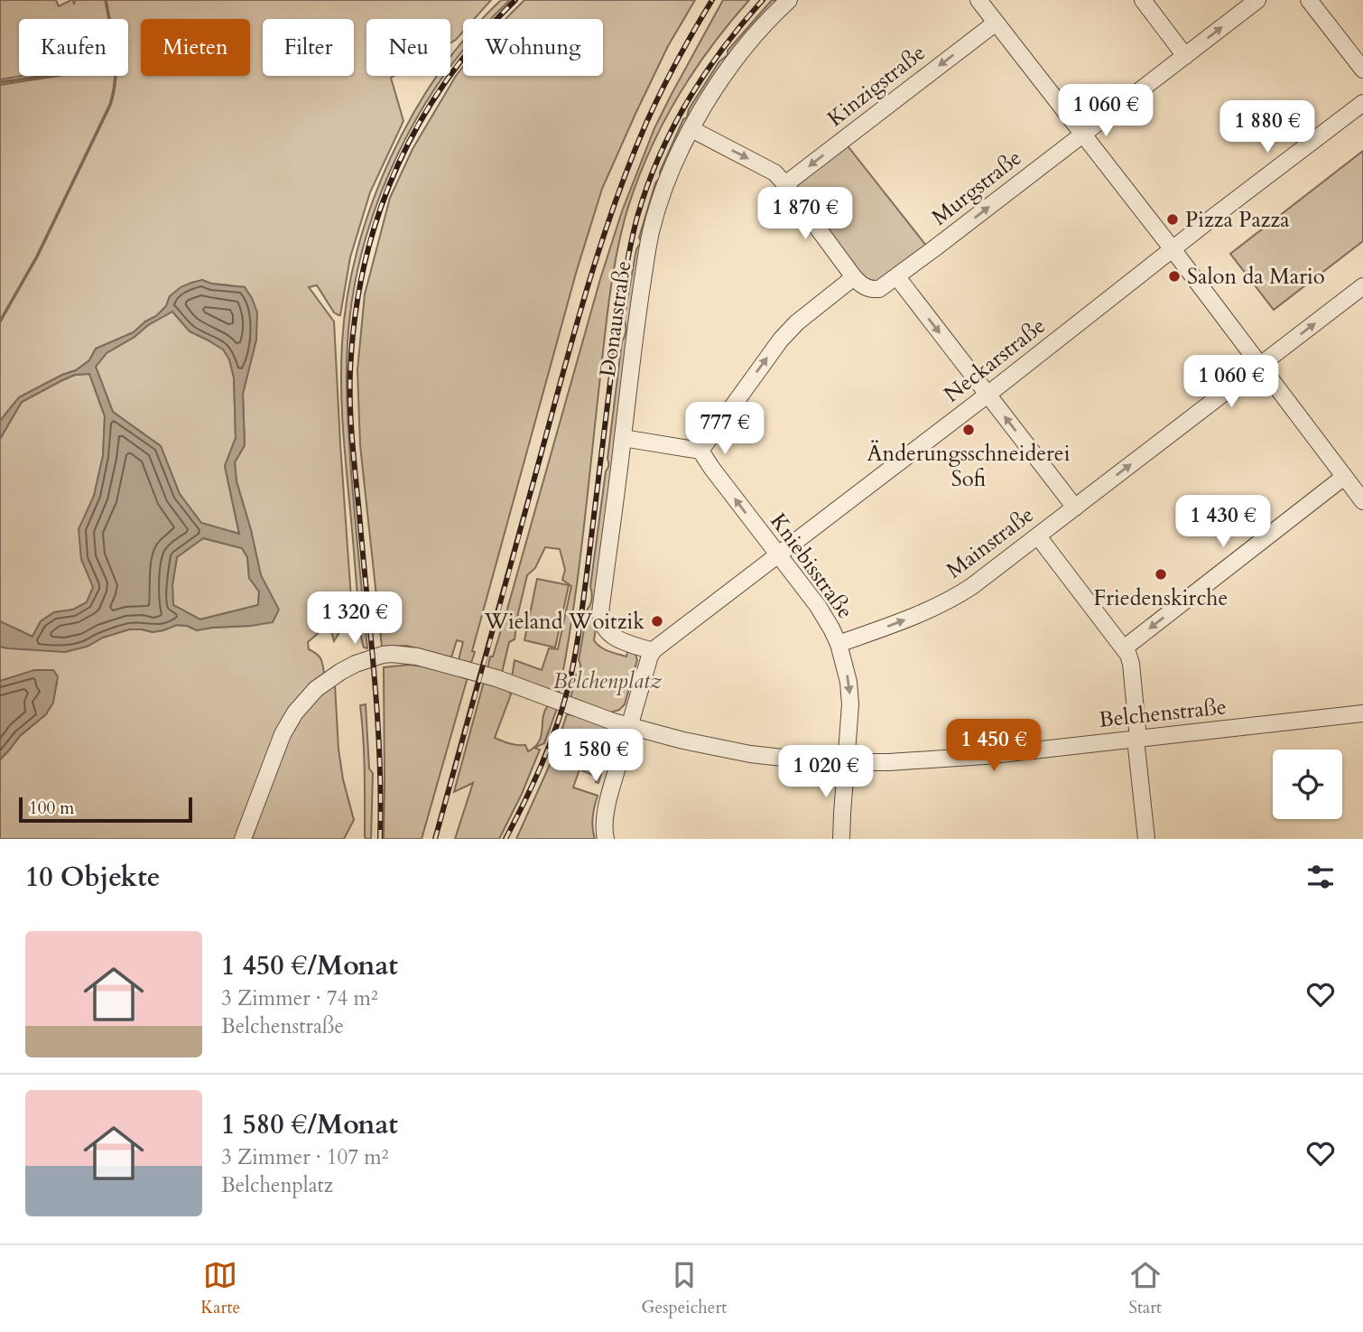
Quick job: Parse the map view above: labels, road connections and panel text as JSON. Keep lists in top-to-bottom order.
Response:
{
  "streets": {
    "street": [
      "Kinzigstraße",
      "Murgstraße",
      "Donaustraße",
      "Neckarstraße",
      "Mainstraße",
      "Kniebisstraße",
      "Belchenstraße"
    ]
  },
  "crossings": [
    ["Donaustraße", "Neckarstraße"],
    ["Neckarstraße", "Kniebisstraße"],
    ["Mainstraße", "Kniebisstraße"],
    ["Kniebisstraße", "Belchenstraße"]
  ],
  "one_way": ["Kinzigstraße", "Murgstraße"],
  "parks": ["Belchenplatz"],
  "places": [
    "Pizza Pazza",
    "Salon da Mario",
    "Änderungsschneiderei Sofi",
    "Friedenskirche",
    "Wieland Woitzik"
  ],
  "scale_bar": "100 m",
  "page": {
    "chip": [
      "Kaufen",
      "Mieten",
      "Filter",
      "Neu",
      "Wohnung"
    ],
    "price": [
      "1 060 €",
      "1 880 €",
      "1 870 €",
      "1 060 €",
      "777 €",
      "1 430 €",
      "1 320 €",
      "1 450 €",
      "1 580 €",
      "1 020 €"
    ],
    "scale": "100 m",
    "heading": "10 Objekte",
    "list": [
      {
        "name": "1 450 €/Monat",
        "note": "3 Zimmer · 74 m² · Belchenstraße"
      },
      {
        "name": "1 580 €/Monat",
        "note": "3 Zimmer · 107 m² · Belchenplatz"
      }
    ],
    "tabs": ["Karte", "Gespeichert", "Start"]
  }
}
